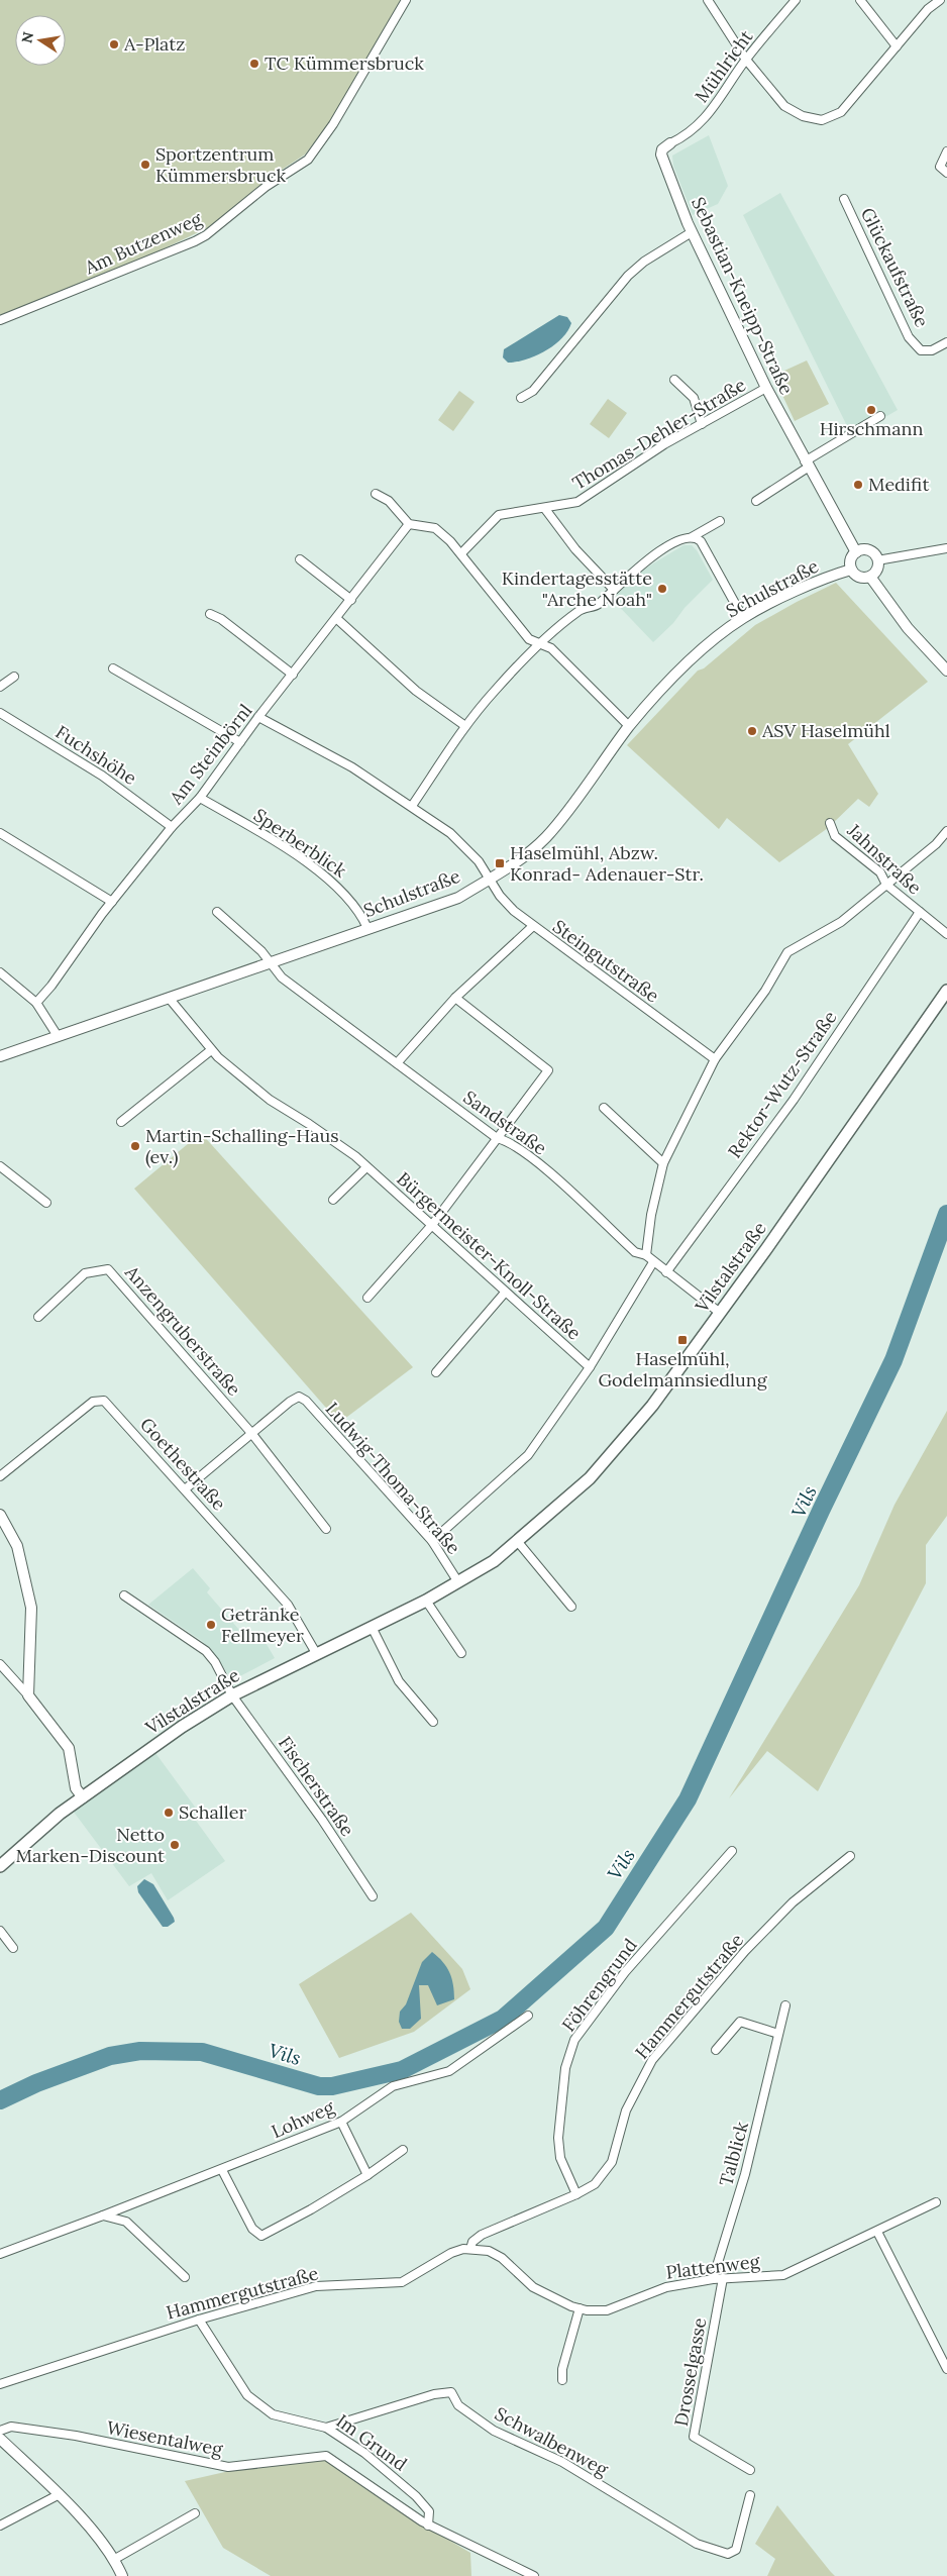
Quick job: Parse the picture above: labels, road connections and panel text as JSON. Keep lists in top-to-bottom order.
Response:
{
  "streets": {
    "main road": ["Vilstalstraße"],
    "street": [
      "Mühlricht",
      "Am Butzenweg",
      "Glückaufstraße",
      "Sebastian-Kneipp-Straße",
      "Thomas-Dehler-Straße",
      "Schulstraße",
      "Am Steinbörnl",
      "Fuchshöhe",
      "Sperberblick",
      "Jahnstraße",
      "Steingutstraße",
      "Rektor-Wutz-Straße",
      "Sandstraße",
      "Bürgermeister-Knoll-Straße",
      "Anzengruberstraße",
      "Goethestraße",
      "Ludwig-Thoma-Straße",
      "Fischerstraße",
      "Föhrengrund",
      "Hammergutstraße",
      "Lohweg",
      "Talblick",
      "Plattenweg",
      "Drosselgasse",
      "Wiesentalweg",
      "Schwalbenweg",
      "Im Grund"
    ]
  },
  "crossings": [
    ["Mühlricht", "Sebastian-Kneipp-Straße"],
    ["Sebastian-Kneipp-Straße", "Thomas-Dehler-Straße"],
    ["Sebastian-Kneipp-Straße", "Schulstraße"],
    ["Schulstraße", "Sperberblick"],
    ["Schulstraße", "Steingutstraße"],
    ["Schulstraße", "Sandstraße"],
    ["Schulstraße", "Bürgermeister-Knoll-Straße"],
    ["Am Steinbörnl", "Fuchshöhe"],
    ["Am Steinbörnl", "Sperberblick"],
    ["Am Steinbörnl", "Steingutstraße"],
    ["Jahnstraße", "Rektor-Wutz-Straße"],
    ["Rektor-Wutz-Straße", "Sandstraße"],
    ["Sandstraße", "Vilstalstraße"],
    ["Vilstalstraße", "Goethestraße"],
    ["Vilstalstraße", "Ludwig-Thoma-Straße"],
    ["Vilstalstraße", "Fischerstraße"],
    ["Anzengruberstraße", "Ludwig-Thoma-Straße"],
    ["Föhrengrund", "Hammergutstraße"],
    ["Hammergutstraße", "Plattenweg"],
    ["Hammergutstraße", "Im Grund"],
    ["Talblick", "Plattenweg"],
    ["Plattenweg", "Drosselgasse"],
    ["Wiesentalweg", "Im Grund"],
    ["Schwalbenweg", "Im Grund"]
  ],
  "water": ["Vils"],
  "places": {
    "other": [
      "A-Platz",
      "TC Kümmersbruck",
      "Sportzentrum Kümmersbruck",
      "Hirschmann",
      "Medifit",
      "Kindertagesstätte \"Arche Noah\"",
      "ASV Haselmühl",
      "Martin-Schalling-Haus (ev.)",
      "Getränke Fellmeyer",
      "Schaller",
      "Netto Marken-Discount"
    ],
    "transit": ["Haselmühl, Abzw. Konrad- Adenauer-Str.", "Haselmühl, Godelmannsiedlung"]
  },
  "north": "left"
}
